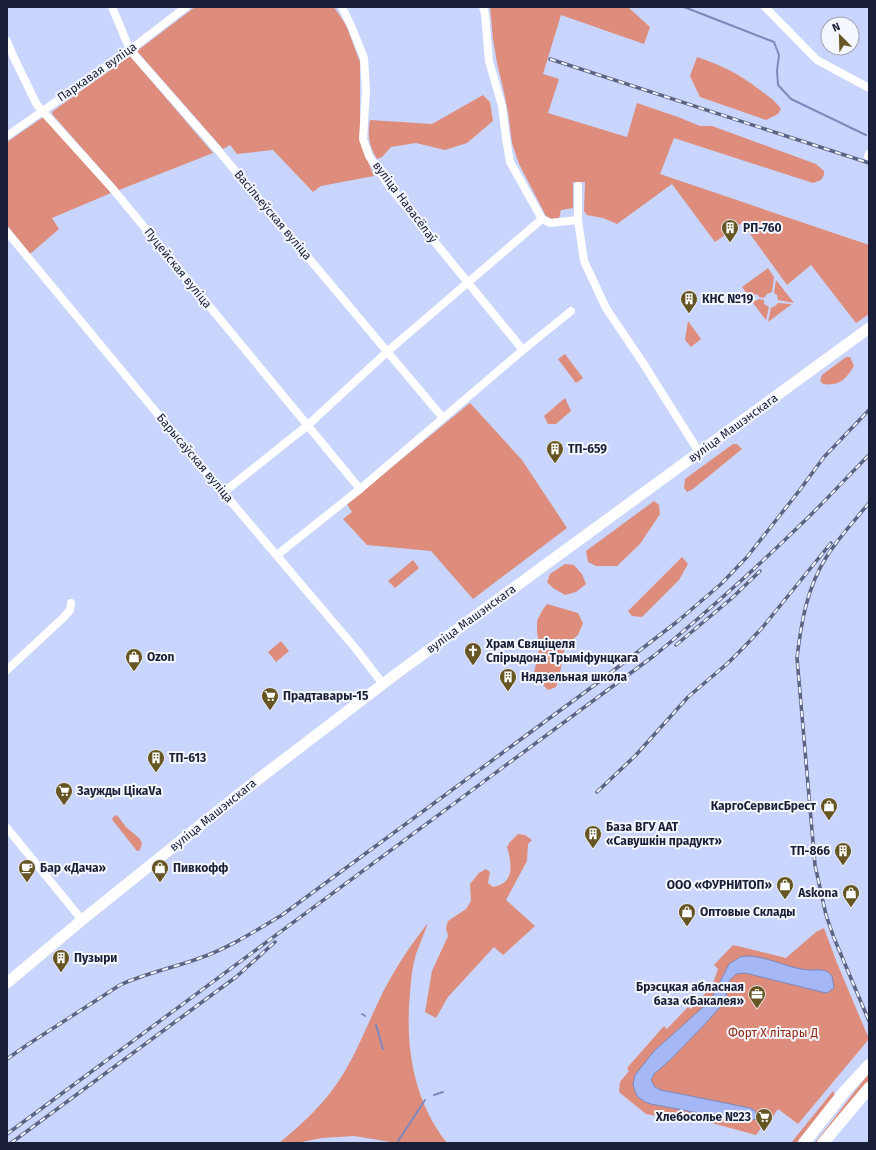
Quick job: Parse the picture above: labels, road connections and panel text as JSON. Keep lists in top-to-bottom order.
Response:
{
  "streets": {
    "main road": ["вуліца Машэнскага"],
    "street": [
      "Паркавая вуліца",
      "вуліца Навасёлаў",
      "Васільеўская вуліца",
      "Пуцейская вуліца",
      "Барысаўская вуліца"
    ]
  },
  "crossings": [
    ["Паркавая вуліца", "Васільеўская вуліца"],
    ["Паркавая вуліца", "Пуцейская вуліца"],
    ["вуліца Машэнскага", "Барысаўская вуліца"]
  ],
  "parks": ["Форт X літары Д"],
  "places": {
    "building": [
      "РП-760",
      "КНС №19",
      "ТП-659",
      "Нядзельная школа",
      "ТП-613",
      "База ВГУ ААТ «Савушкін прадукт»",
      "ТП-866",
      "Пузыри"
    ],
    "church": ["Храм Свяціцеля Спірыдона Трыміфунцкага"],
    "shop": [
      "Ozon",
      "КаргоСервисБрест",
      "Пивкофф",
      "ООО «ФУРНИТОП»",
      "Askona",
      "Оптовые Склады"
    ],
    "supermarket": ["Прадтавары-15", "Заужды ЦікаVа", "Хлебосолье №23"],
    "cafe": ["Бар «Дача»"],
    "office": ["Брэсцкая абласная база «Бакалея»"]
  },
  "north": "top left"
}
